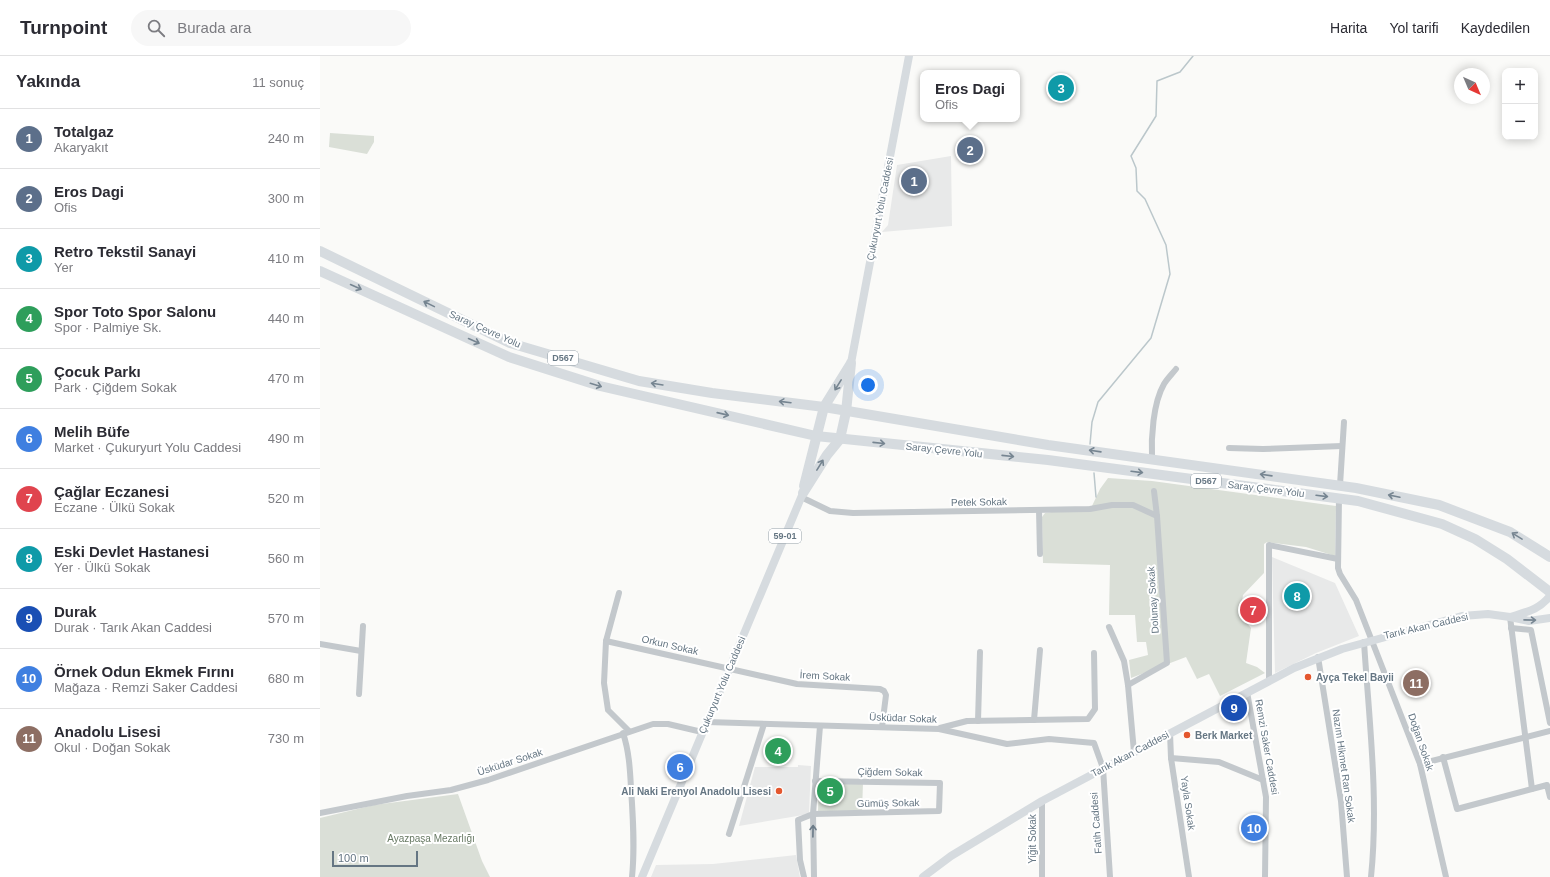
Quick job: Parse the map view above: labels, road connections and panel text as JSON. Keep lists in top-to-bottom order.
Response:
{
  "streets": {
    "highway": ["Saray Çevre Yolu", "D567", "59-01"],
    "main road": ["Çukuryurt Yolu Caddesi", "Tarık Akan Caddesi"],
    "street": [
      "Petek Sokak",
      "Dolunay Sokak",
      "Orkun Sokak",
      "İrem Sokak",
      "Üsküdar Sokak",
      "Doğan Sokak",
      "Remzi Saker Caddesi",
      "Nazım Hikmet Ran Sokak",
      "Çiğdem Sokak",
      "Gümüş Sokak",
      "Yayla Sokak",
      "Fatih Caddesi",
      "Yiğit Sokak"
    ]
  },
  "crossings": [
    ["Çukuryurt Yolu Caddesi", "Petek Sokak"],
    ["Çukuryurt Yolu Caddesi", "59-01"],
    ["Çukuryurt Yolu Caddesi", "Orkun Sokak"],
    ["Çukuryurt Yolu Caddesi", "İrem Sokak"],
    ["Çukuryurt Yolu Caddesi", "Üsküdar Sokak"],
    ["Saray Çevre Yolu", "D567"],
    ["Saray Çevre Yolu", "59-01"],
    ["Saray Çevre Yolu", "Doğan Sokak"],
    ["D567", "59-01"],
    ["Petek Sokak", "59-01"],
    ["Petek Sokak", "Dolunay Sokak"],
    ["Tarık Akan Caddesi", "Üsküdar Sokak"],
    ["Tarık Akan Caddesi", "Doğan Sokak"],
    ["Tarık Akan Caddesi", "Remzi Saker Caddesi"],
    ["Tarık Akan Caddesi", "Nazım Hikmet Ran Sokak"],
    ["Tarık Akan Caddesi", "Yayla Sokak"],
    ["Tarık Akan Caddesi", "Fatih Caddesi"],
    ["Tarık Akan Caddesi", "Yiğit Sokak"],
    ["Orkun Sokak", "İrem Sokak"],
    ["İrem Sokak", "Üsküdar Sokak"],
    ["Üsküdar Sokak", "Fatih Caddesi"],
    ["Çiğdem Sokak", "Gümüş Sokak"]
  ],
  "parks": ["Ayazpaşa Mezarlığı"],
  "places": ["Ayça Tekel Bayii", "Berk Market", "Ali Naki Erenyol Anadolu Lisesi"],
  "scale_bar": "100 m",
  "north": "bottom right",
  "page": {
    "header": "Turnpoint",
    "search": "Burada ara",
    "nav": ["Harita", "Yol tarifi", "Kaydedilen"],
    "heading": ["Yakında", "11 sonuç"],
    "map_buttons": ["+", "−"],
    "popup": ["Eros Dagi", "Ofis"],
    "pins": [
      "3",
      "2",
      "1",
      "8",
      "7",
      "11",
      "9",
      "4",
      "6",
      "5",
      "10"
    ],
    "list": [
      {
        "mark": "1",
        "name": "Totalgaz",
        "note": "Akaryakıt",
        "value": "240 m"
      },
      {
        "mark": "2",
        "name": "Eros Dagi",
        "note": "Ofis",
        "value": "300 m"
      },
      {
        "mark": "3",
        "name": "Retro Tekstil Sanayi",
        "note": "Yer",
        "value": "410 m"
      },
      {
        "mark": "4",
        "name": "Spor Toto Spor Salonu",
        "note": "Spor · Palmiye Sk.",
        "value": "440 m"
      },
      {
        "mark": "5",
        "name": "Çocuk Parkı",
        "note": "Park · Çiğdem Sokak",
        "value": "470 m"
      },
      {
        "mark": "6",
        "name": "Melih Büfe",
        "note": "Market · Çukuryurt Yolu Caddesi",
        "value": "490 m"
      },
      {
        "mark": "7",
        "name": "Çağlar Eczanesi",
        "note": "Eczane · Ülkü Sokak",
        "value": "520 m"
      },
      {
        "mark": "8",
        "name": "Eski Devlet Hastanesi",
        "note": "Yer · Ülkü Sokak",
        "value": "560 m"
      },
      {
        "mark": "9",
        "name": "Durak",
        "note": "Durak · Tarık Akan Caddesi",
        "value": "570 m"
      },
      {
        "mark": "10",
        "name": "Örnek Odun Ekmek Fırını",
        "note": "Mağaza · Remzi Saker Caddesi",
        "value": "680 m"
      },
      {
        "mark": "11",
        "name": "Anadolu Lisesi",
        "note": "Okul · Doğan Sokak",
        "value": "730 m"
      }
    ],
    "scale": "100 m"
  }
}
